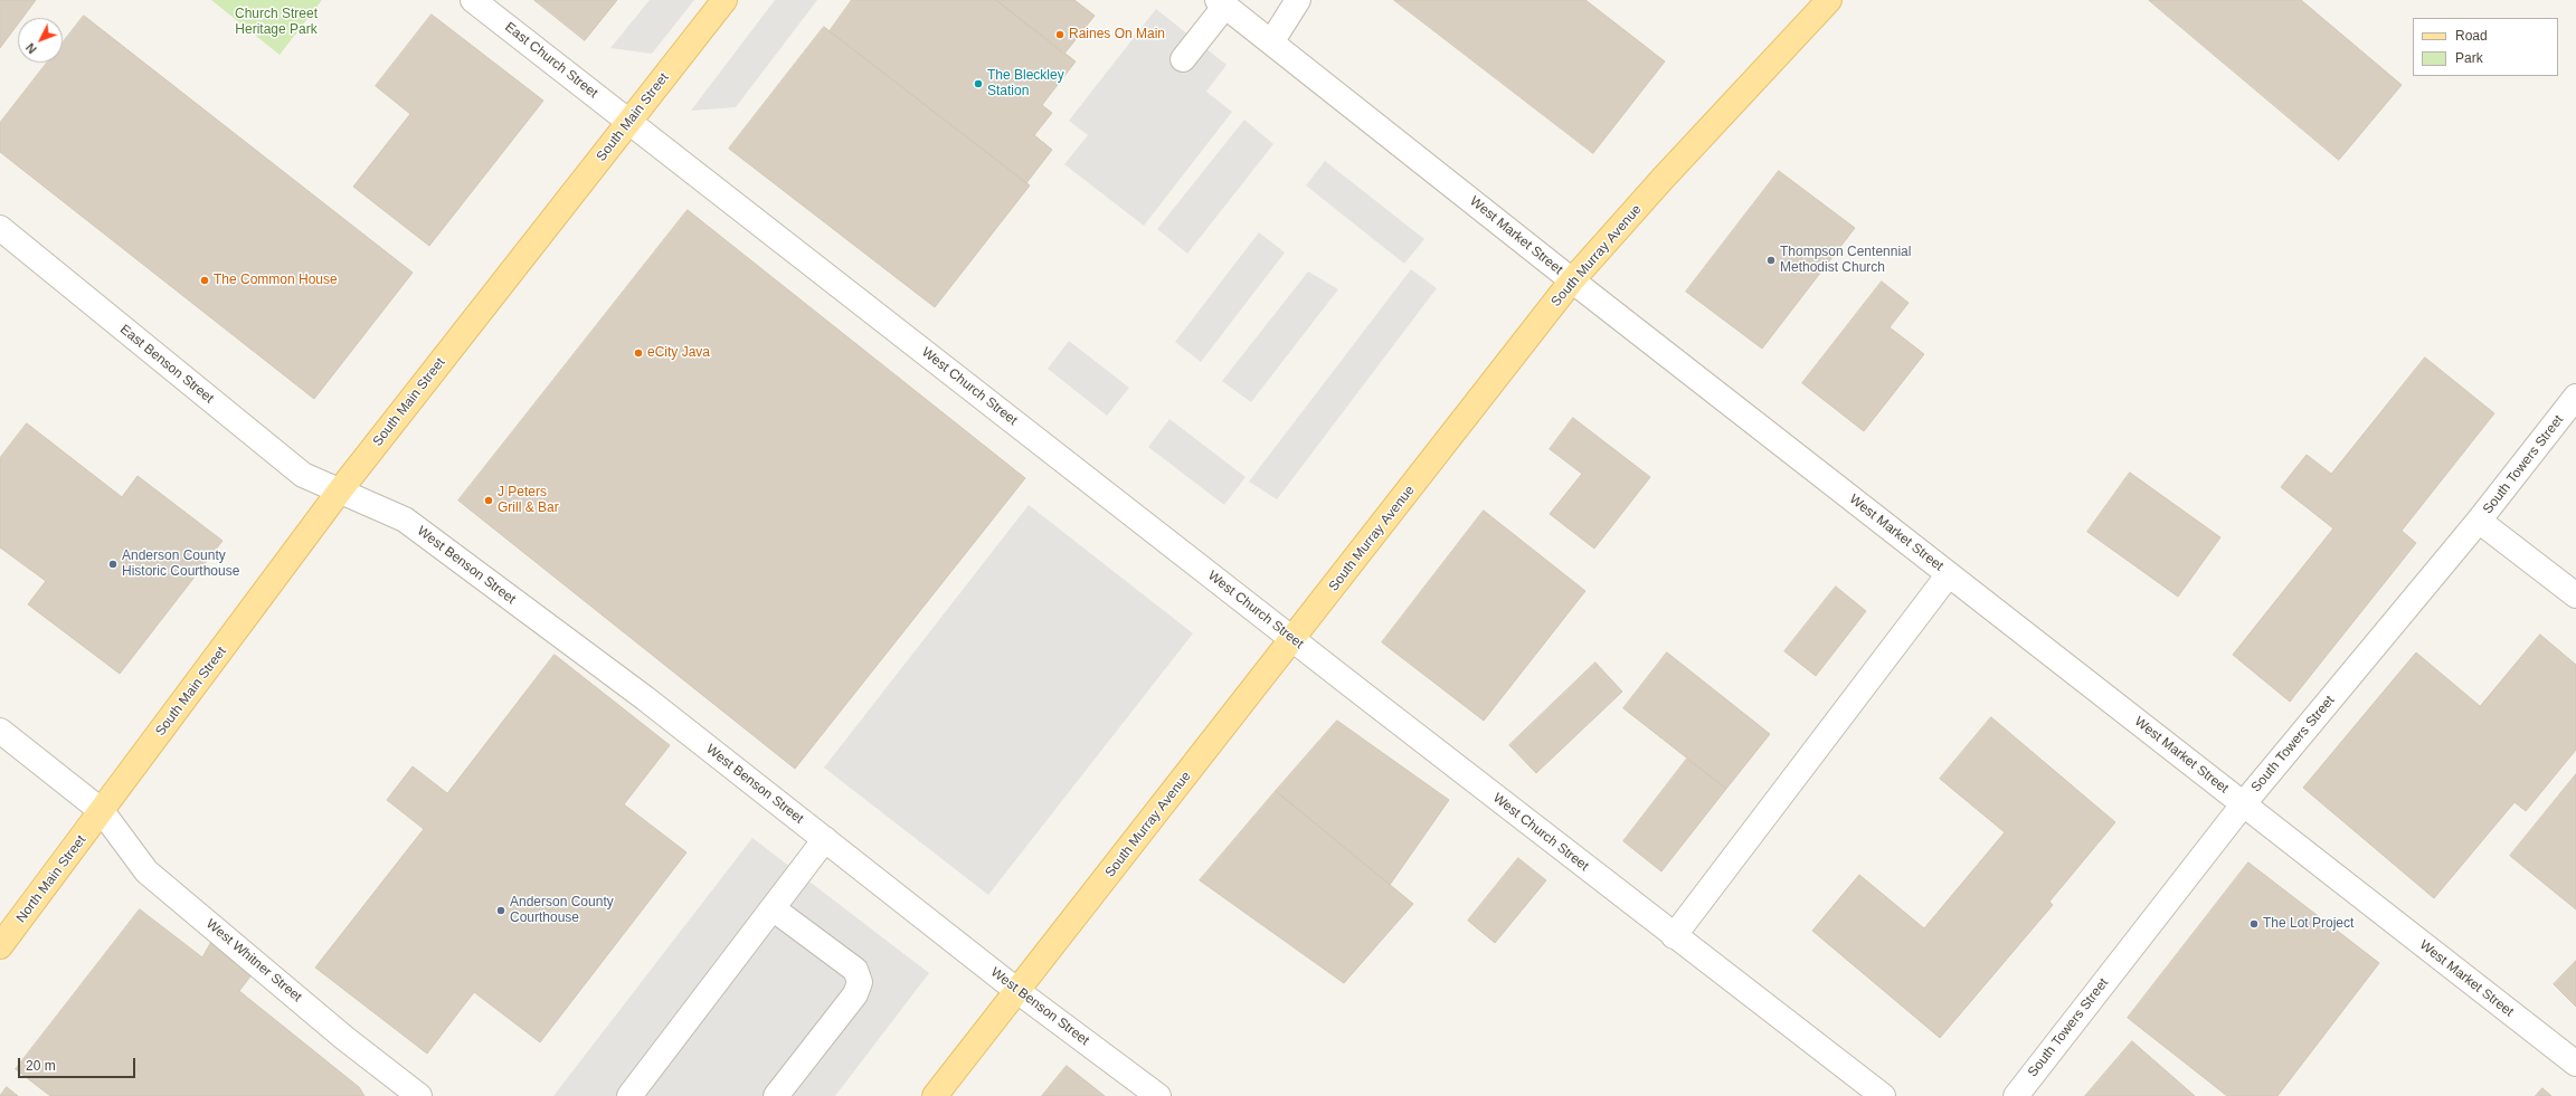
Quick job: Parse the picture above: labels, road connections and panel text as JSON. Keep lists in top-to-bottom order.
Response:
{
  "streets": {
    "main road": ["South Main Street", "South Murray Avenue", "North Main Street"],
    "street": [
      "East Church Street",
      "West Market Street",
      "East Benson Street",
      "West Church Street",
      "South Towers Street",
      "West Benson Street",
      "West Whitner Street"
    ]
  },
  "crossings": [
    ["East Church Street", "South Main Street"],
    ["East Church Street", "West Church Street"],
    ["South Main Street", "East Benson Street"],
    ["South Main Street", "West Church Street"],
    ["South Main Street", "West Benson Street"],
    ["South Main Street", "North Main Street"],
    ["South Main Street", "West Whitner Street"],
    ["West Market Street", "South Murray Avenue"],
    ["West Market Street", "South Towers Street"],
    ["South Murray Avenue", "West Church Street"],
    ["South Murray Avenue", "West Benson Street"],
    ["East Benson Street", "West Benson Street"],
    ["North Main Street", "West Whitner Street"]
  ],
  "parks": ["Church Street Heritage Park"],
  "places": [
    "Raines On Main",
    "The Bleckley Station",
    "Thompson Centennial Methodist Church",
    "The Common House",
    "eCity Java",
    "J Peters Grill & Bar",
    "Anderson County Historic Courthouse",
    "Anderson County Courthouse",
    "The Lot Project"
  ],
  "legend": ["Road", "Park"],
  "scale_bar": "20 m",
  "north": "bottom left"
}
